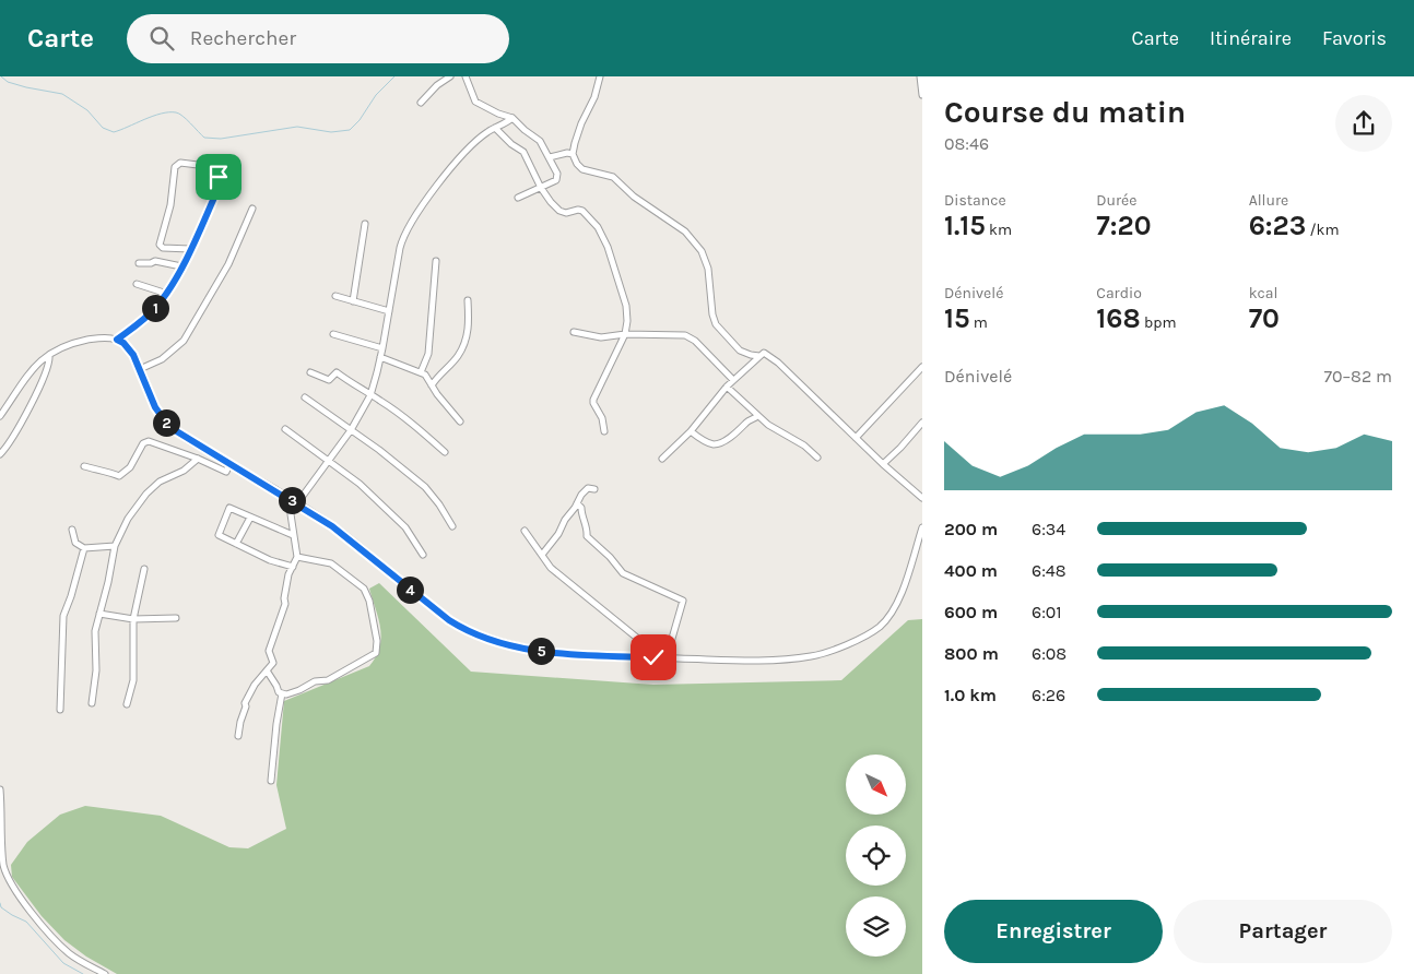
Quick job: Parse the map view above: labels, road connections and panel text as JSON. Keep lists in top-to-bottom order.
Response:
{
  "north": "bottom right",
  "page": {
    "header": "Carte",
    "search": "Rechercher",
    "nav": ["Carte", "Itinéraire", "Favoris"],
    "heading": ["Course du matin", "08:46"],
    "stats": [
      ["Distance", "1.15 km"],
      ["Durée", "7:20"],
      ["Allure", "6:23 /km"],
      ["Dénivelé", "15 m"],
      ["Cardio", "168 bpm"],
      ["kcal", "70"]
    ],
    "pins": [
      "1",
      "2",
      "3",
      "4",
      "5"
    ],
    "chart": ["Dénivelé", "70–82 m"],
    "list": [
      {
        "name": "200 m",
        "note": "6:34"
      },
      {
        "name": "400 m",
        "note": "6:48"
      },
      {
        "name": "600 m",
        "note": "6:01"
      },
      {
        "name": "800 m",
        "note": "6:08"
      },
      {
        "name": "1.0 km",
        "note": "6:26"
      }
    ],
    "buttons": ["Enregistrer", "Partager"]
  }
}
